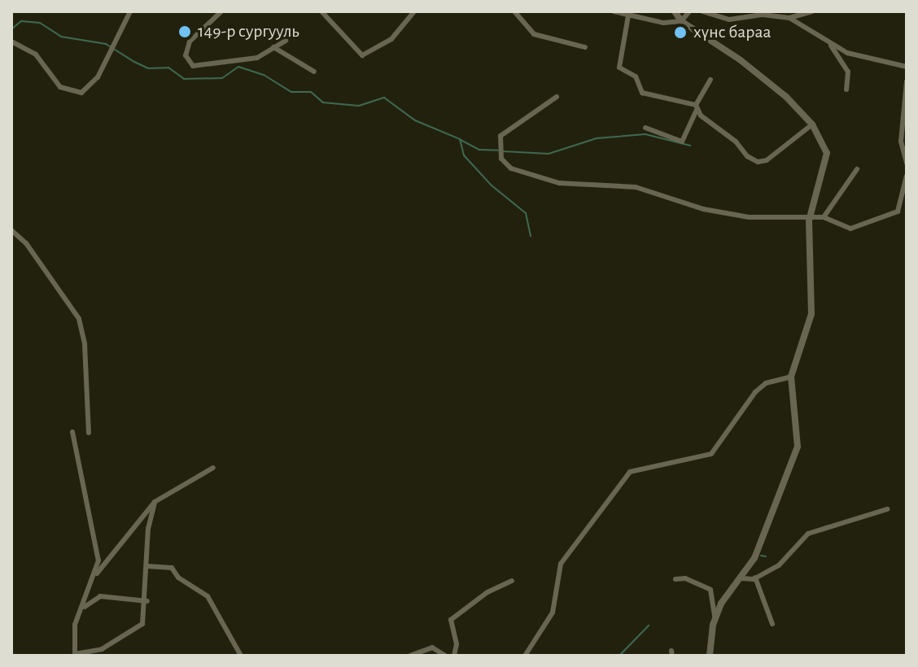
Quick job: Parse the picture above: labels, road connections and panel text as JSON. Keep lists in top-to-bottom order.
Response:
{
  "places": ["149-р сургууль", "хүнс бараа"]
}
